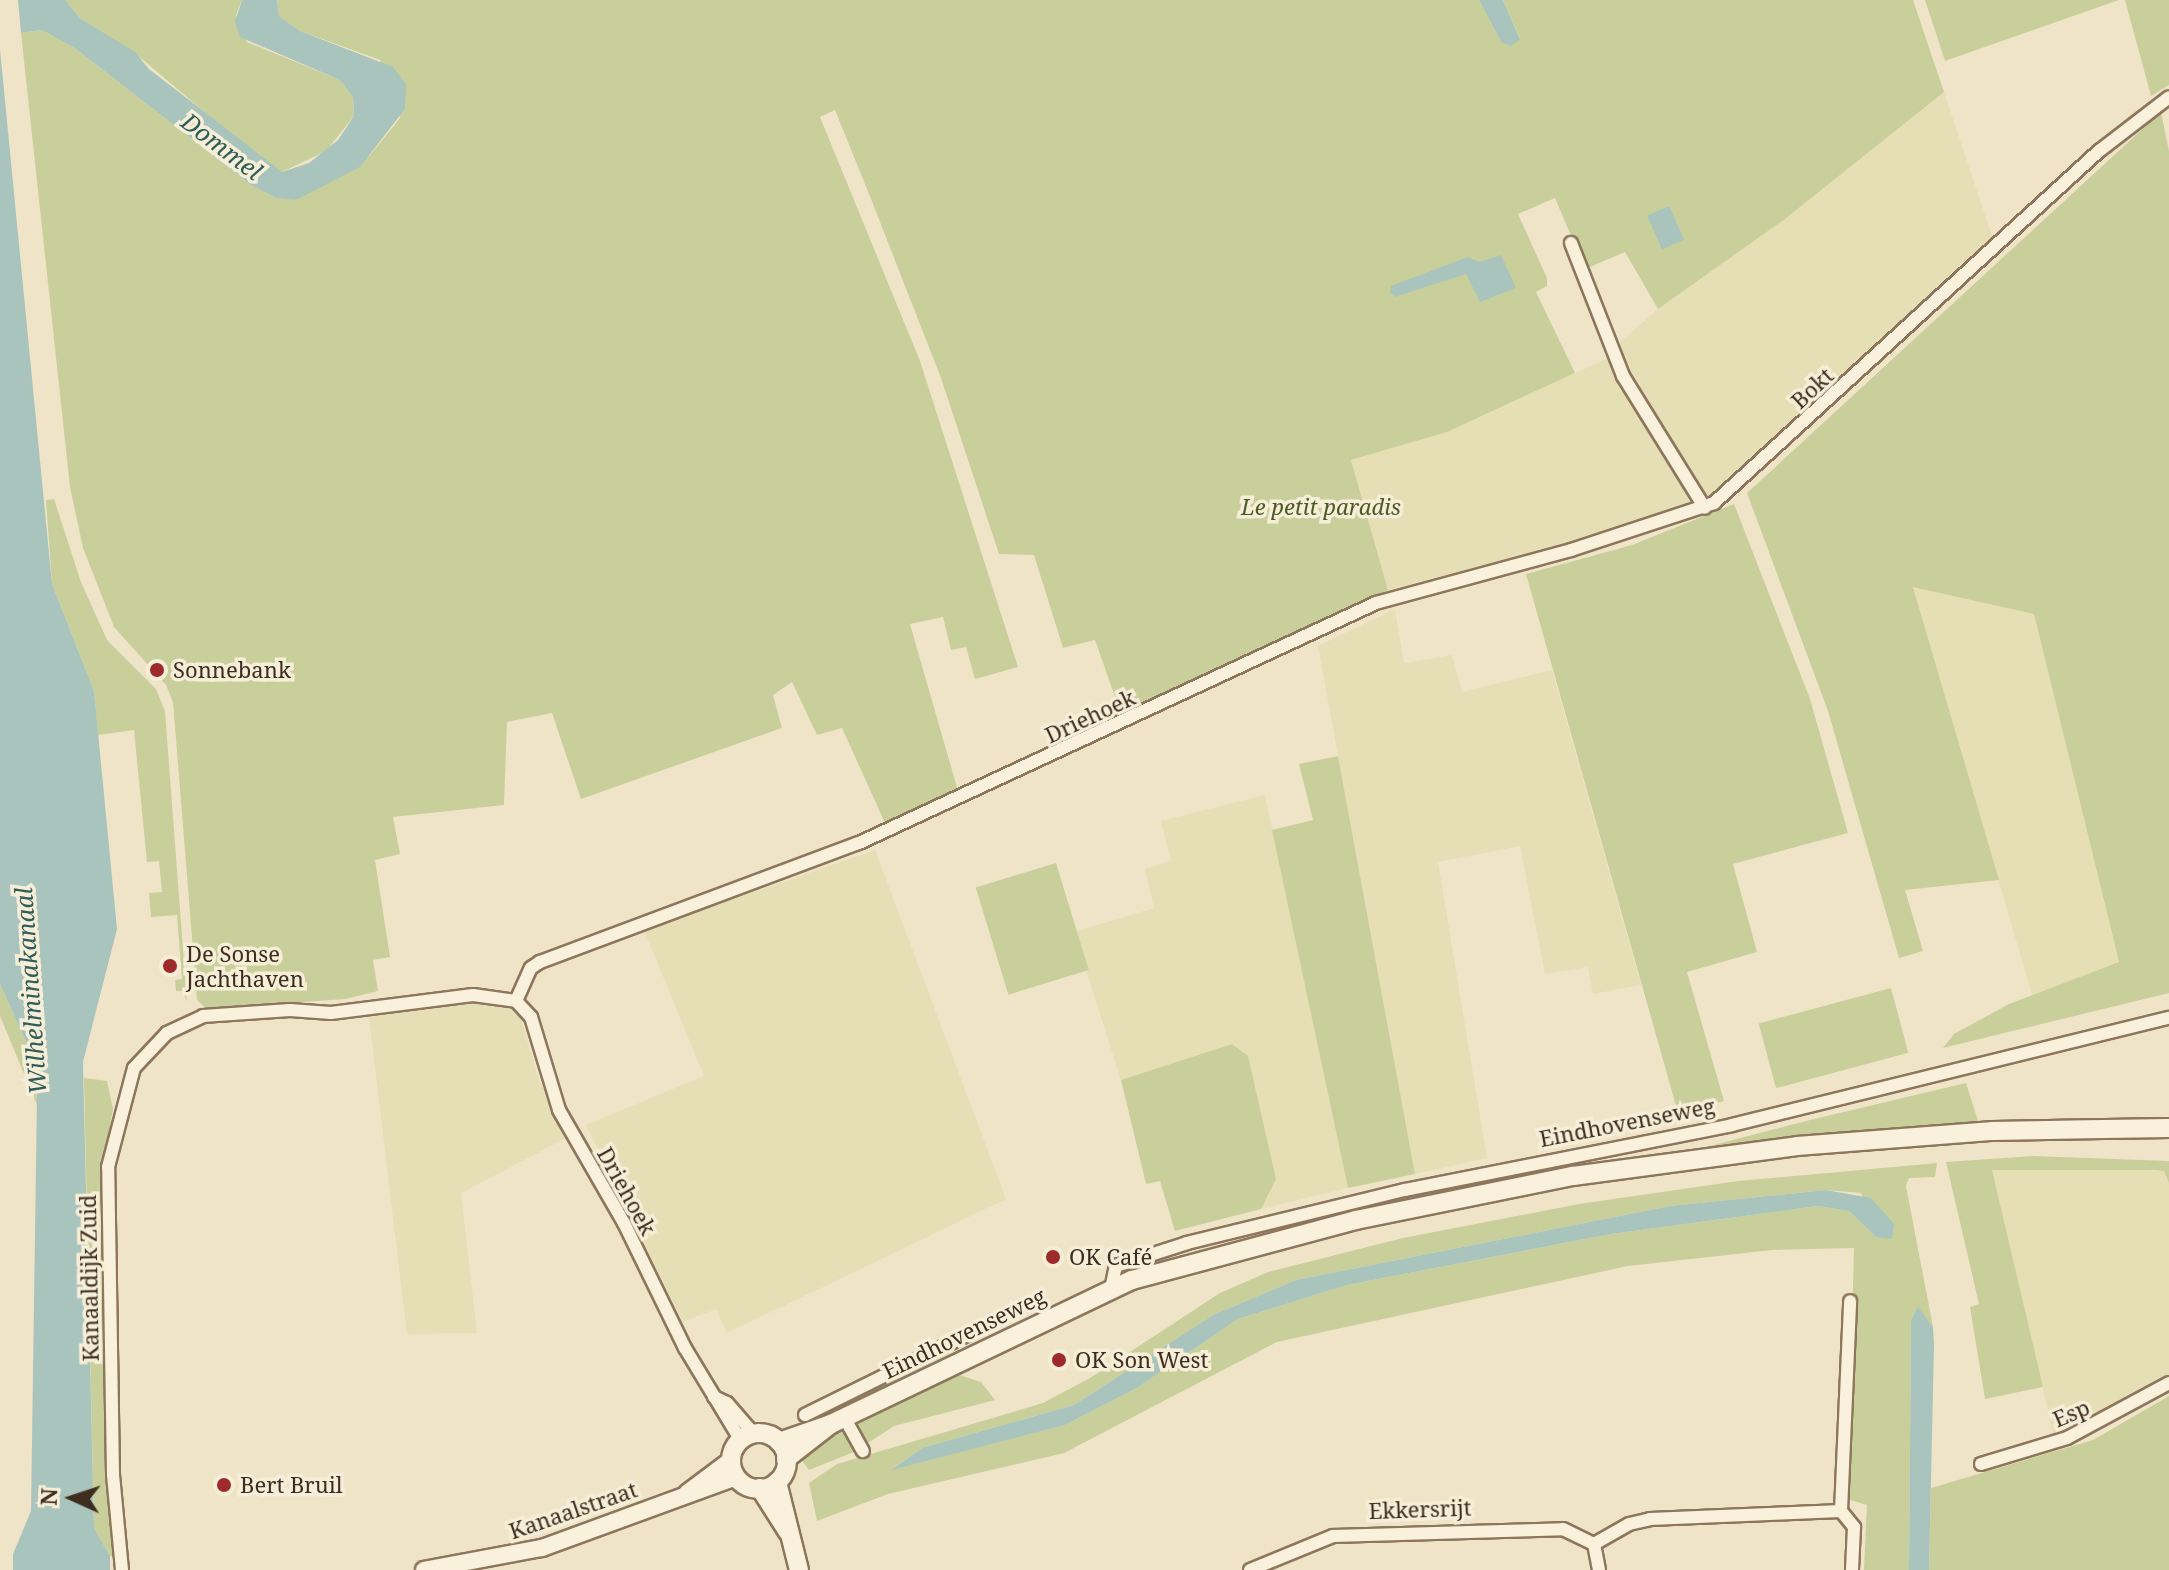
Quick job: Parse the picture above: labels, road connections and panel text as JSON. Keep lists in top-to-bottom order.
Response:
{
  "streets": {
    "main road": ["Eindhovenseweg"],
    "street": [
      "Bokt",
      "Driehoek",
      "Kanaaldijk Zuid",
      "Esp",
      "Ekkersrijt",
      "Kanaalstraat"
    ]
  },
  "crossings": [
    ["Bokt", "Driehoek"],
    ["Driehoek", "Kanaaldijk Zuid"]
  ],
  "water": ["Dommel", "Wilhelminakanaal"],
  "parks": ["Le petit paradis"],
  "places": [
    "Sonnebank",
    "De Sonse Jachthaven",
    "OK Café",
    "OK Son West",
    "Bert Bruil"
  ],
  "north": "left"
}
